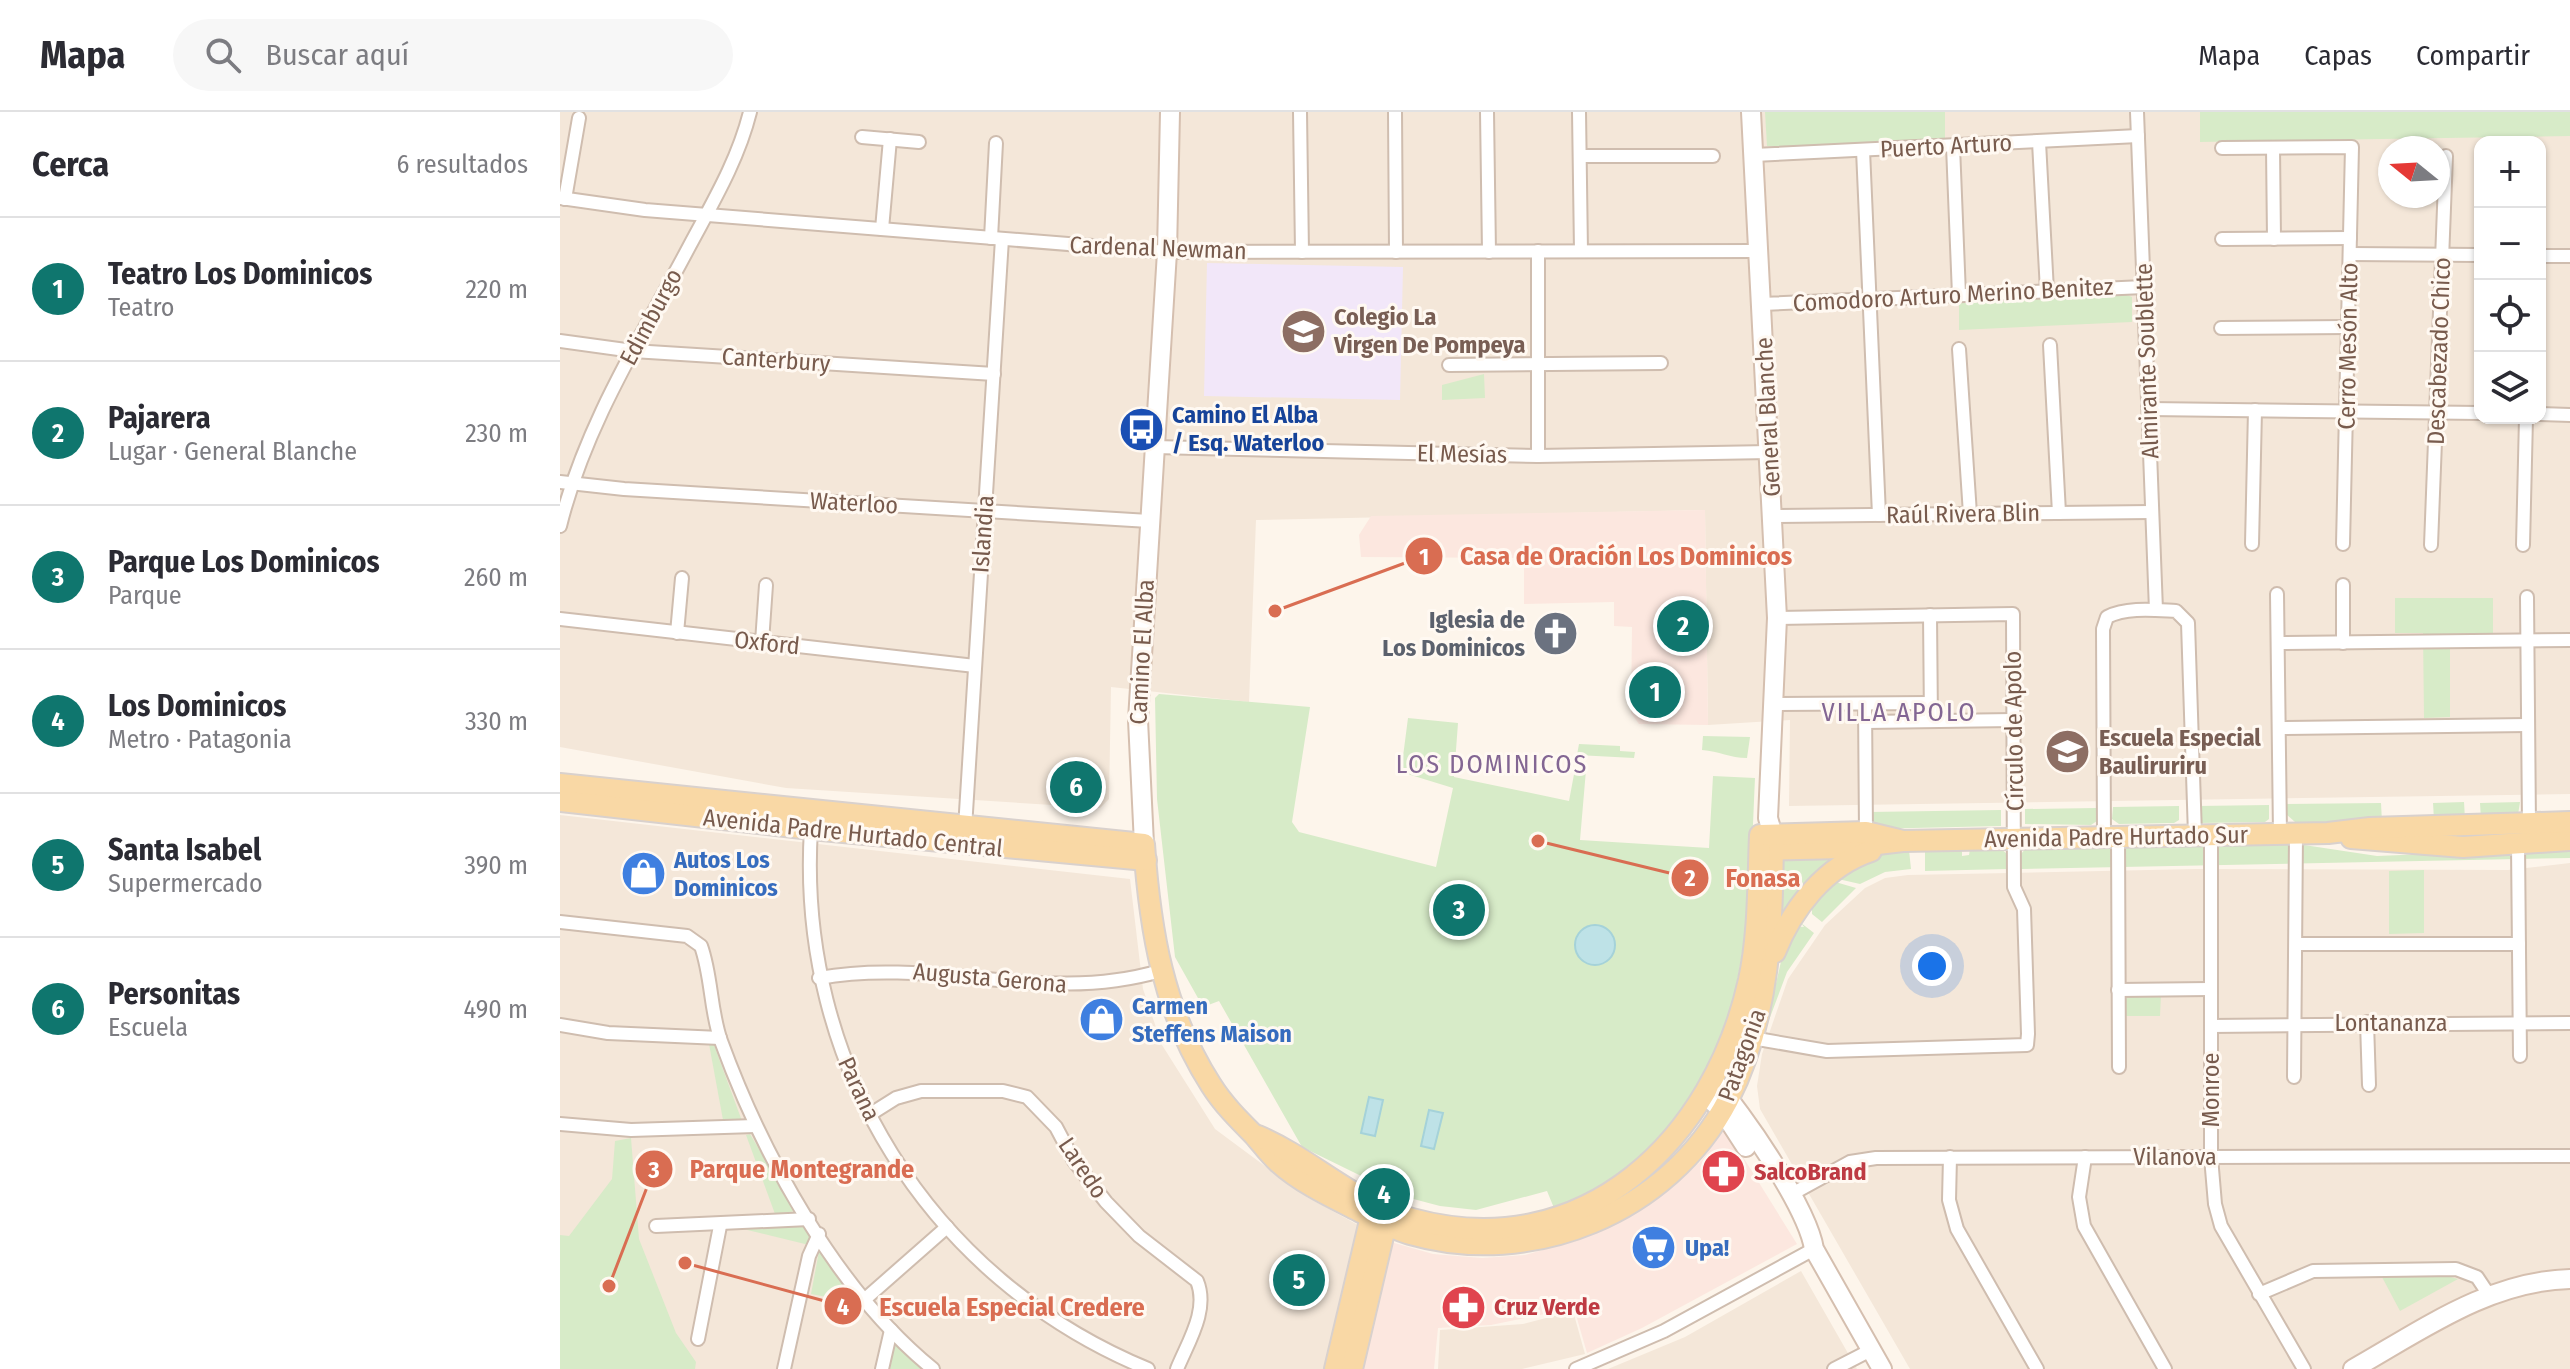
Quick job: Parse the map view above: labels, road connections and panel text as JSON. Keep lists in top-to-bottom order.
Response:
{
  "streets": {
    "main road": [
      "General Blanche",
      "Camino El Alba",
      "Avenida Padre Hurtado Central",
      "Avenida Padre Hurtado Sur",
      "Patagonia"
    ],
    "street": [
      "Puerto Arturo",
      "Cardenal Newman",
      "Comodoro Arturo Merino Benitez",
      "Edimburgo",
      "Cerro Mesón Alto",
      "Descabezado Chico",
      "Canterbury",
      "Almirante Soublette",
      "El Mesías",
      "Waterloo",
      "Raúl Rivera Blin",
      "Islandia",
      "Oxford",
      "Círculo de Apolo",
      "Augusta Gerona",
      "Lontananza",
      "Parana",
      "Monroe",
      "Vilanova",
      "Laredo"
    ]
  },
  "crossings": [
    ["Puerto Arturo", "Almirante Soublette"],
    ["Puerto Arturo", "General Blanche"],
    ["Cardenal Newman", "Edimburgo"],
    ["Cardenal Newman", "General Blanche"],
    ["Cardenal Newman", "Islandia"],
    ["Cardenal Newman", "Camino El Alba"],
    ["Comodoro Arturo Merino Benitez", "Almirante Soublette"],
    ["Comodoro Arturo Merino Benitez", "General Blanche"],
    ["Edimburgo", "Canterbury"],
    ["Edimburgo", "Waterloo"],
    ["Canterbury", "Islandia"],
    ["Almirante Soublette", "Raúl Rivera Blin"],
    ["Almirante Soublette", "Monroe"],
    ["General Blanche", "El Mesías"],
    ["General Blanche", "Raúl Rivera Blin"],
    ["General Blanche", "Círculo de Apolo"],
    ["General Blanche", "Avenida Padre Hurtado Sur"],
    ["General Blanche", "Patagonia"],
    ["El Mesías", "Camino El Alba"],
    ["Waterloo", "Islandia"],
    ["Waterloo", "Camino El Alba"],
    ["Islandia", "Oxford"],
    ["Islandia", "Avenida Padre Hurtado Central"],
    ["Camino El Alba", "Avenida Padre Hurtado Central"],
    ["Camino El Alba", "Augusta Gerona"],
    ["Camino El Alba", "Patagonia"],
    ["Círculo de Apolo", "Avenida Padre Hurtado Sur"],
    ["Círculo de Apolo", "Patagonia"],
    ["Avenida Padre Hurtado Central", "Parana"],
    ["Avenida Padre Hurtado Sur", "Patagonia"],
    ["Avenida Padre Hurtado Sur", "Monroe"],
    ["Augusta Gerona", "Parana"],
    ["Lontananza", "Monroe"],
    ["Parana", "Laredo"],
    ["Monroe", "Vilanova"]
  ],
  "districts": ["VILLA APOLO", "LOS DOMINICOS"],
  "places": {
    "school or university": ["Colegio La Virgen De Pompeya", "Escuela Especial Bauliruriru"],
    "bus stop": ["Camino El Alba / Esq. Waterloo"],
    "other": [
      "Casa de Oración Los Dominicos",
      "Fonasa",
      "Escuela Especial Credere",
      "Parque Montegrande"
    ],
    "church": ["Iglesia de Los Dominicos"],
    "shop": ["Autos Los Dominicos", "Carmen Steffens Maison"],
    "pharmacy": ["SalcoBrand", "Cruz Verde"],
    "supermarket": ["Upa!"]
  },
  "north": "left",
  "page": {
    "header": "Mapa",
    "search": "Buscar aquí",
    "nav": ["Mapa", "Capas", "Compartir"],
    "heading": ["Cerca", "6 resultados"],
    "map_buttons": ["+", "−"],
    "list": [
      {
        "mark": "1",
        "name": "Teatro Los Dominicos",
        "note": "Teatro",
        "value": "220 m"
      },
      {
        "mark": "2",
        "name": "Pajarera",
        "note": "Lugar · General Blanche",
        "value": "230 m"
      },
      {
        "mark": "3",
        "name": "Parque Los Dominicos",
        "note": "Parque",
        "value": "260 m"
      },
      {
        "mark": "4",
        "name": "Los Dominicos",
        "note": "Metro · Patagonia",
        "value": "330 m"
      },
      {
        "mark": "5",
        "name": "Santa Isabel",
        "note": "Supermercado",
        "value": "390 m"
      },
      {
        "mark": "6",
        "name": "Personitas",
        "note": "Escuela",
        "value": "490 m"
      }
    ],
    "pins": [
      "2",
      "1",
      "6",
      "3",
      "4",
      "5"
    ]
  }
}
